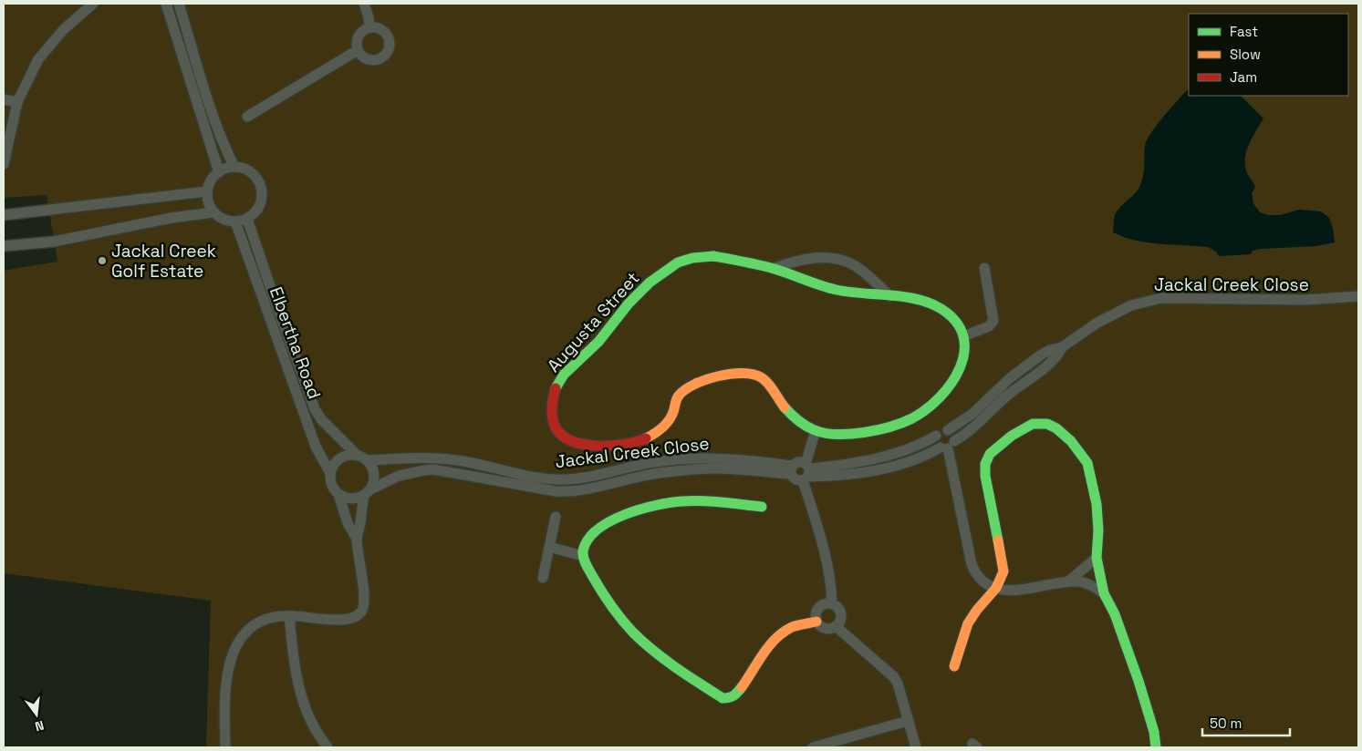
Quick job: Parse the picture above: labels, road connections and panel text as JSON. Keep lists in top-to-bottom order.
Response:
{
  "streets": {
    "street": ["Jackal Creek Close", "Augusta Street", "Elbertha Road"]
  },
  "crossings": [
    ["Jackal Creek Close", "Elbertha Road"]
  ],
  "places": ["Jackal Creek Golf Estate"],
  "legend": ["Fast", "Slow", "Jam"],
  "scale_bar": "50 m",
  "north": "bottom"
}
